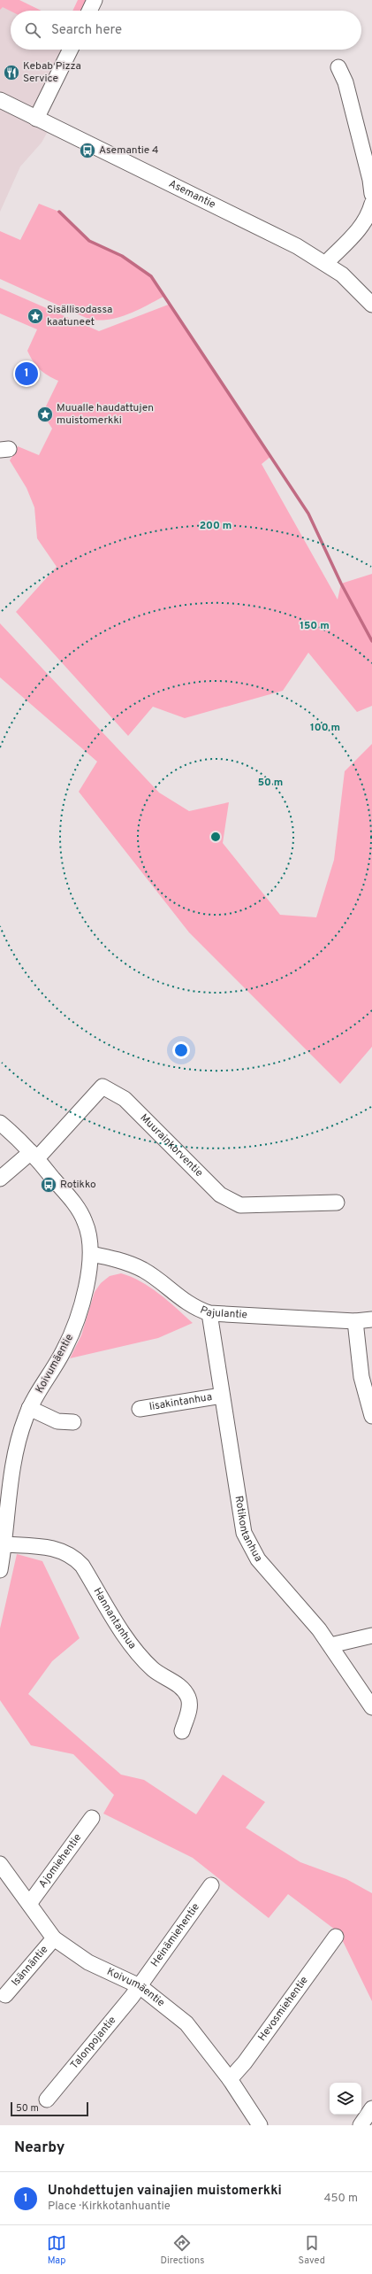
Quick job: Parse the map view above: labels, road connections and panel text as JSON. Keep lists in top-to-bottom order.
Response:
{
  "streets": {
    "street": [
      "Asemantie",
      "Muurainkorventie",
      "Pajulantie",
      "Koivumäentie",
      "Iisakintanhua",
      "Rotikontanhua",
      "Hannantanhua",
      "Ajomiehentie",
      "Heinämiehentie",
      "Isännäntie",
      "Hevosmiehentie",
      "Talonpojantie"
    ]
  },
  "crossings": [
    ["Muurainkorventie", "Koivumäentie"],
    ["Pajulantie", "Koivumäentie"],
    ["Pajulantie", "Rotikontanhua"],
    ["Koivumäentie", "Hannantanhua"],
    ["Koivumäentie", "Ajomiehentie"],
    ["Koivumäentie", "Heinämiehentie"],
    ["Koivumäentie", "Isännäntie"],
    ["Koivumäentie", "Hevosmiehentie"],
    ["Koivumäentie", "Talonpojantie"],
    ["Iisakintanhua", "Rotikontanhua"],
    ["Heinämiehentie", "Talonpojantie"]
  ],
  "places": {
    "restaurant": ["Kebab Pizza Service"],
    "bus stop": ["Asemantie 4", "Rotikko"],
    "place": ["Sisällisodassa kaatuneet", "Muualle haudattujen muistomerkki"]
  },
  "scale_bar": "50 m",
  "page": {
    "search": "Search here",
    "pins": "1",
    "scale": "50 m",
    "heading": "Nearby",
    "list": [
      {
        "mark": "1",
        "name": "Unohdettujen vainajien muistomerkki",
        "note": "Place · Kirkkotanhuantie",
        "value": "450 m"
      }
    ],
    "nav": ["Map", "Directions", "Saved"]
  },
  "rings": [
    "200 m",
    "150 m",
    "100 m",
    "50 m"
  ]
}
